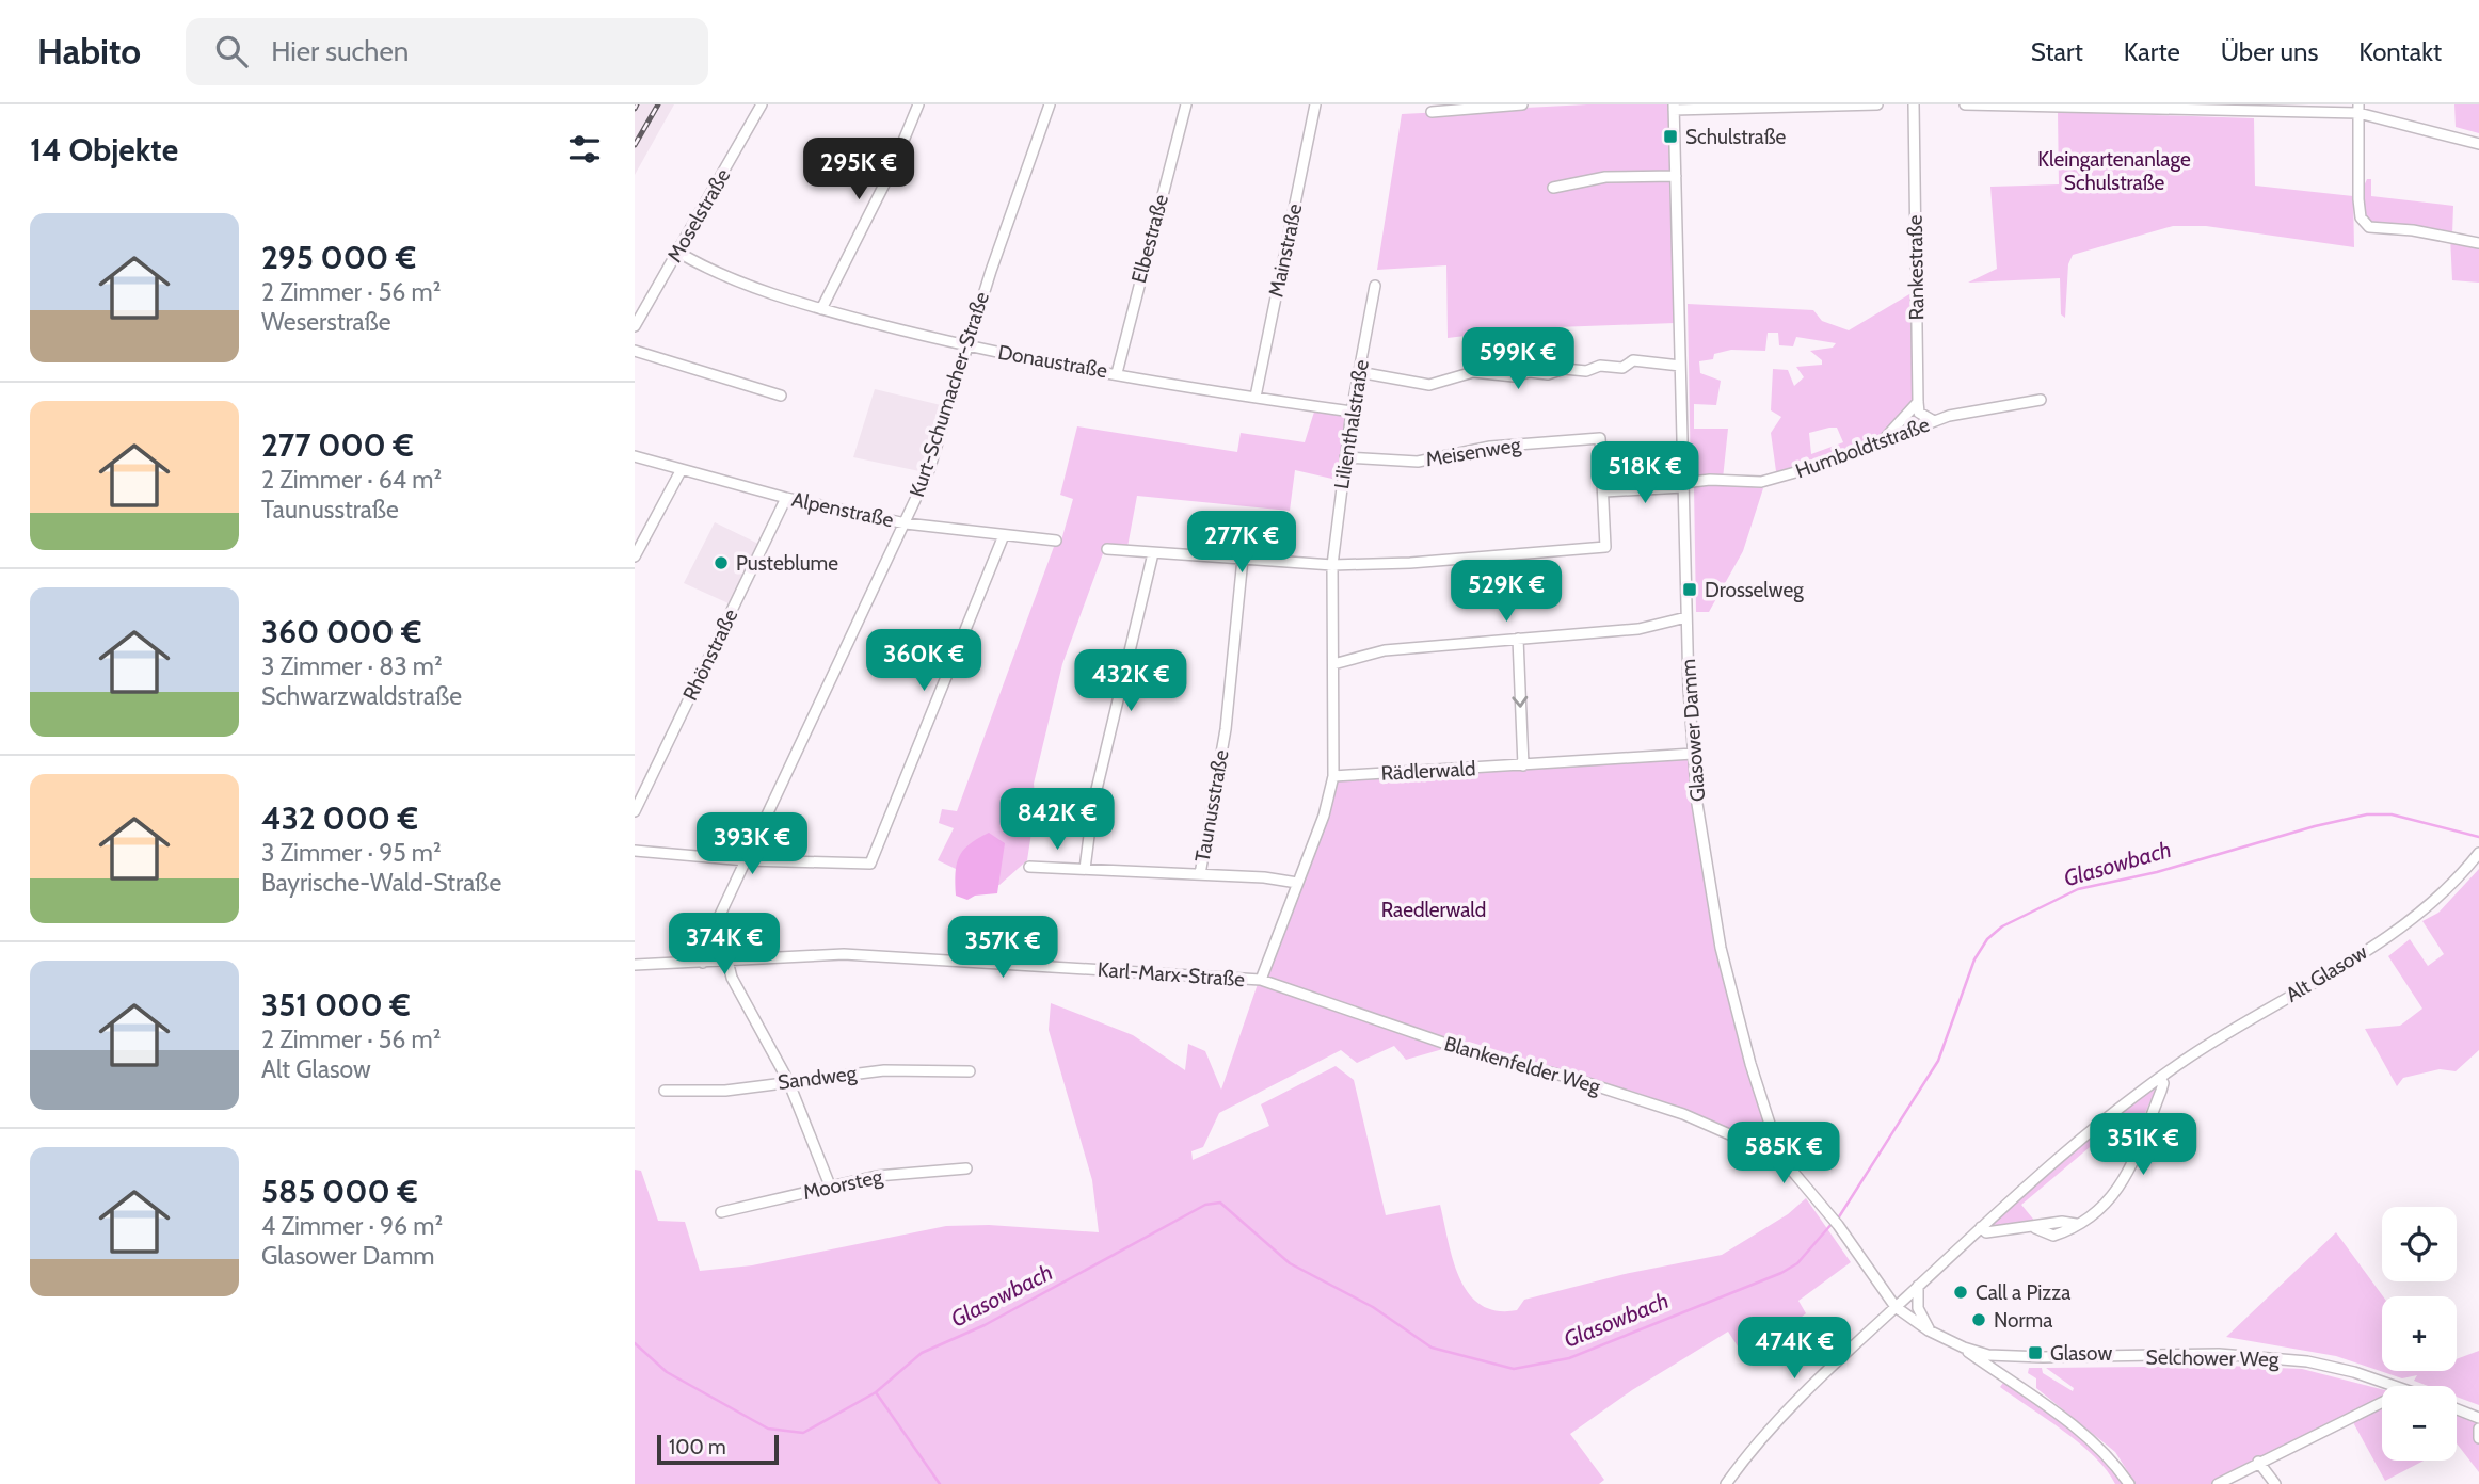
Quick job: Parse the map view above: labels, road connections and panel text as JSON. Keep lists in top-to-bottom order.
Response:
{
  "streets": {
    "street": [
      "Moselstraße",
      "Elbestraße",
      "Mainstraße",
      "Rankestraße",
      "Donaustraße",
      "Kurt-Schumacher-Straße",
      "Lilienthalstraße",
      "Humboldtstraße",
      "Meisenweg",
      "Alpenstraße",
      "Rhönstraße",
      "Glasower Damm",
      "Rädlerwald",
      "Taunusstraße",
      "Alt Glasow",
      "Karl-Marx-Straße",
      "Blankenfelder Weg",
      "Sandweg",
      "Moorsteg",
      "Selchower Weg"
    ]
  },
  "crossings": [
    ["Moselstraße", "Donaustraße"],
    ["Elbestraße", "Donaustraße"],
    ["Mainstraße", "Donaustraße"],
    ["Donaustraße", "Kurt-Schumacher-Straße"],
    ["Donaustraße", "Lilienthalstraße"],
    ["Kurt-Schumacher-Straße", "Alpenstraße"],
    ["Kurt-Schumacher-Straße", "Karl-Marx-Straße"],
    ["Lilienthalstraße", "Meisenweg"],
    ["Lilienthalstraße", "Rädlerwald"],
    ["Lilienthalstraße", "Karl-Marx-Straße"],
    ["Lilienthalstraße", "Blankenfelder Weg"],
    ["Humboldtstraße", "Meisenweg"],
    ["Humboldtstraße", "Glasower Damm"],
    ["Alpenstraße", "Rhönstraße"],
    ["Glasower Damm", "Rädlerwald"],
    ["Glasower Damm", "Alt Glasow"],
    ["Glasower Damm", "Blankenfelder Weg"],
    ["Glasower Damm", "Selchower Weg"],
    ["Alt Glasow", "Selchower Weg"],
    ["Karl-Marx-Straße", "Blankenfelder Weg"]
  ],
  "water": ["Glasowbach"],
  "parks": ["Kleingartenanlage Schulstraße", "Raedlerwald"],
  "places": {
    "transit": ["Schulstraße", "Drosselweg", "Glasow"],
    "other": ["Pusteblume", "Call a Pizza", "Norma"]
  },
  "scale_bar": "100 m",
  "page": {
    "header": "Habito",
    "search": "Hier suchen",
    "nav": [
      "Start",
      "Karte",
      "Über uns",
      "Kontakt"
    ],
    "heading": "14 Objekte",
    "price": [
      "295K €",
      "599K €",
      "518K €",
      "277K €",
      "529K €",
      "360K €",
      "432K €",
      "842K €",
      "393K €",
      "374K €",
      "357K €",
      "351K €",
      "585K €",
      "474K €"
    ],
    "list": [
      {
        "name": "295 000 €",
        "note": "2 Zimmer · 56 m² · Weserstraße"
      },
      {
        "name": "277 000 €",
        "note": "2 Zimmer · 64 m² · Taunusstraße"
      },
      {
        "name": "360 000 €",
        "note": "3 Zimmer · 83 m² · Schwarzwaldstraße"
      },
      {
        "name": "432 000 €",
        "note": "3 Zimmer · 95 m² · Bayrische-Wald-Straße"
      },
      {
        "name": "351 000 €",
        "note": "2 Zimmer · 56 m² · Alt Glasow"
      },
      {
        "name": "585 000 €",
        "note": "4 Zimmer · 96 m² · Glasower Damm"
      }
    ],
    "map_buttons": ["+", "−"],
    "scale": "100 m"
  }
}
